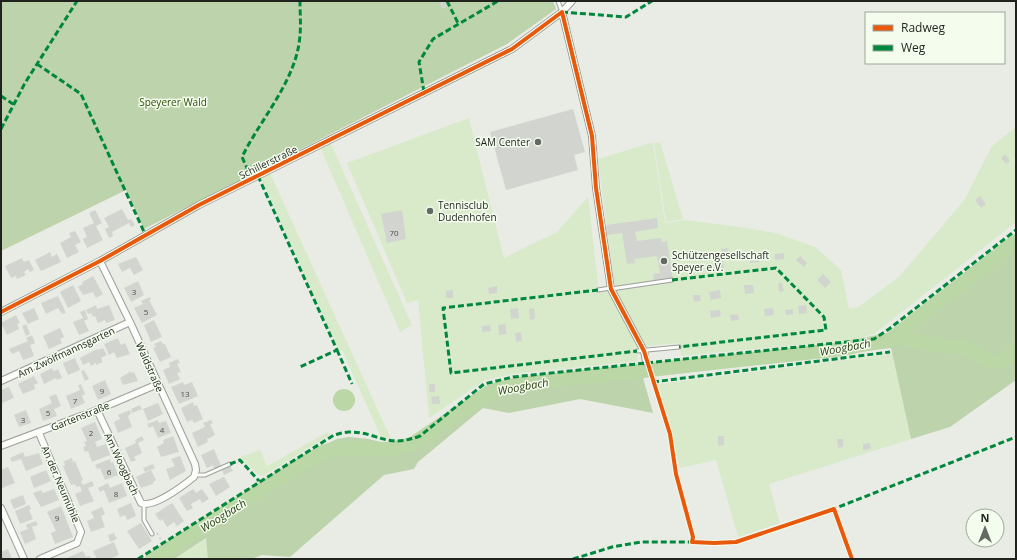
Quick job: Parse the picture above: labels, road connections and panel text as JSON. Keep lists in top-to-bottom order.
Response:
{
  "streets": {
    "street": [
      "Schillerstraße",
      "Am Zwölfmannsgarten",
      "Waldstraße",
      "Gartenstraße",
      "Am Woogbach",
      "An der Neumühle"
    ]
  },
  "crossings": [
    ["Schillerstraße", "Waldstraße"],
    ["Am Zwölfmannsgarten", "Waldstraße"],
    ["Waldstraße", "Gartenstraße"],
    ["Waldstraße", "Am Woogbach"],
    ["Gartenstraße", "Am Woogbach"],
    ["Gartenstraße", "An der Neumühle"]
  ],
  "water": ["Woogbach"],
  "parks": ["Speyerer Wald"],
  "places": ["SAM Center", "Tennisclub Dudenhofen", "Schützengesellschaft Speyer e.V."],
  "house_numbers": [
    "70",
    "3",
    "5",
    "9",
    "13",
    "7",
    "5",
    "3",
    "4",
    "2",
    "6",
    "8",
    "9"
  ],
  "legend": ["Radweg", "Weg"],
  "north": "top"
}
